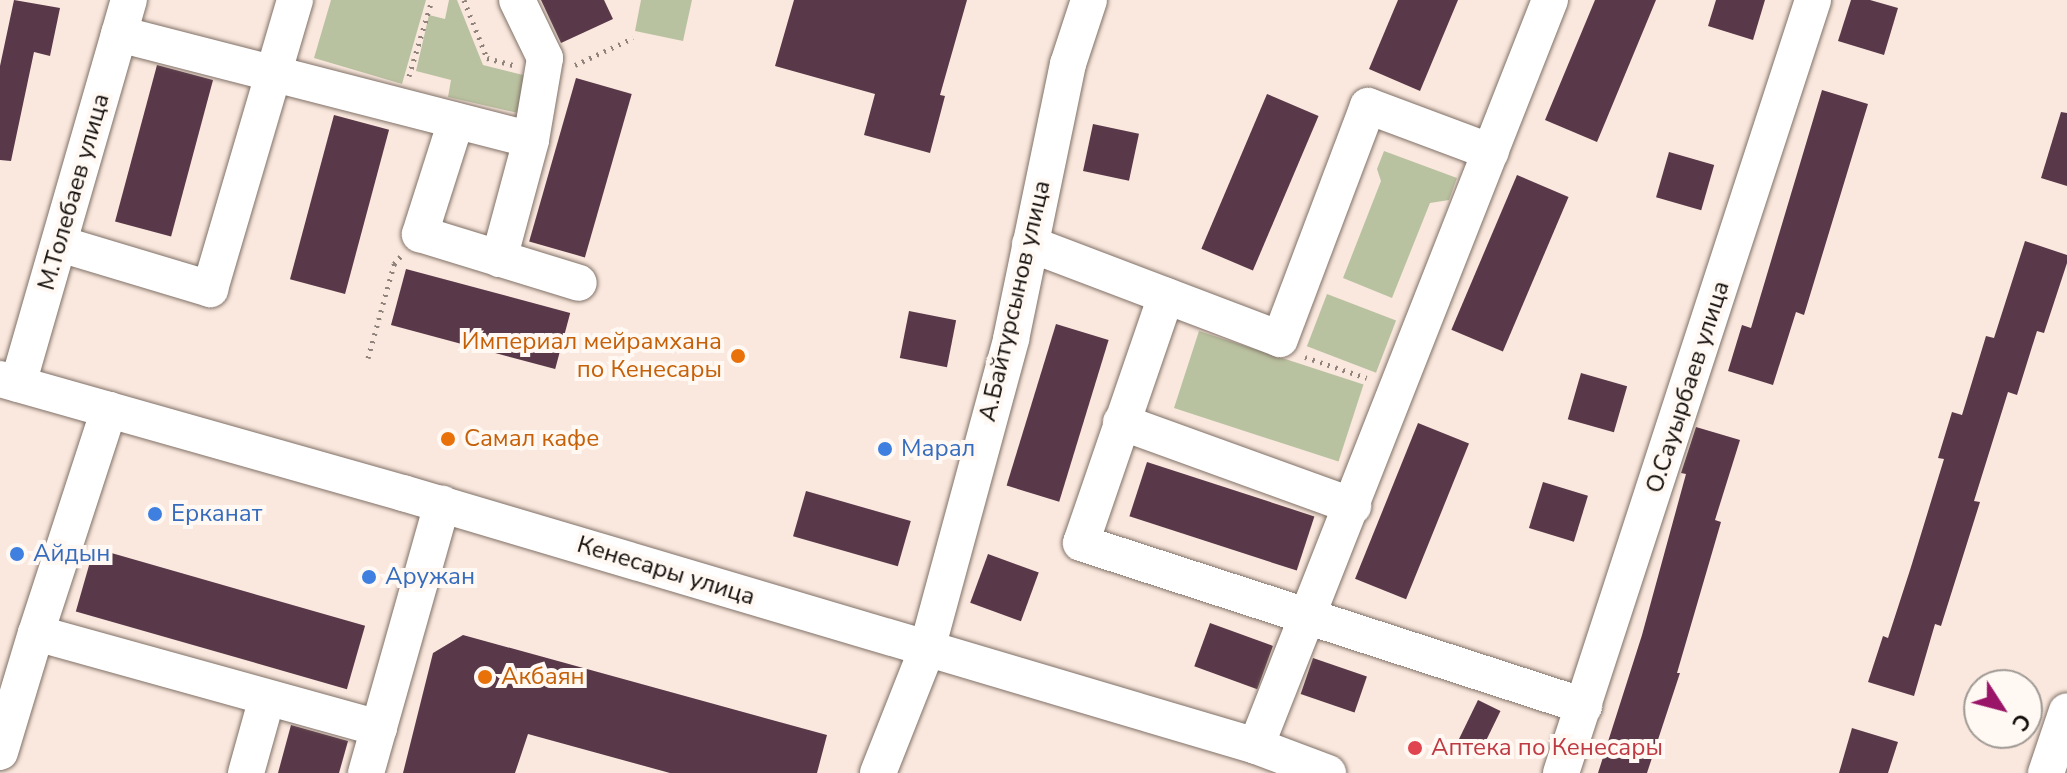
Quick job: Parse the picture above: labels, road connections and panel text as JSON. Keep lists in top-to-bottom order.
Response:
{
  "streets": {
    "street": [
      "М.Толебаев улица",
      "А.Байтурсынов улица",
      "О.Сауырбаев улица",
      "Кенесары улица"
    ]
  },
  "crossings": [
    ["М.Толебаев улица", "Кенесары улица"],
    ["А.Байтурсынов улица", "Кенесары улица"]
  ],
  "places": [
    "Империал мейрамхана по Кенесары",
    "Самал кафе",
    "Марал",
    "Ерканат",
    "Айдын",
    "Аружан",
    "Акбаян",
    "Аптека по Кенесары"
  ],
  "north": "bottom right"
}
